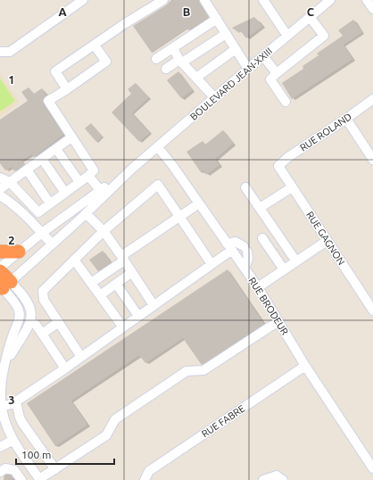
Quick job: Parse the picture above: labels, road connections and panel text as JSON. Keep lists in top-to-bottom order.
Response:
{
  "streets": {
    "street": [
      "BOULEVARD JEAN-XXIII",
      "RUE ROLAND",
      "RUE GAGNON",
      "RUE BRODEUR",
      "RUE FABRE"
    ]
  },
  "crossings": [
    ["BOULEVARD JEAN-XXIII", "RUE BRODEUR"],
    ["RUE ROLAND", "RUE GAGNON"],
    ["RUE BRODEUR", "RUE FABRE"]
  ],
  "scale_bar": "100 m",
  "grid": {
    "columns": ["A", "B", "C"],
    "rows": ["1", "2", "3"]
  }
}
